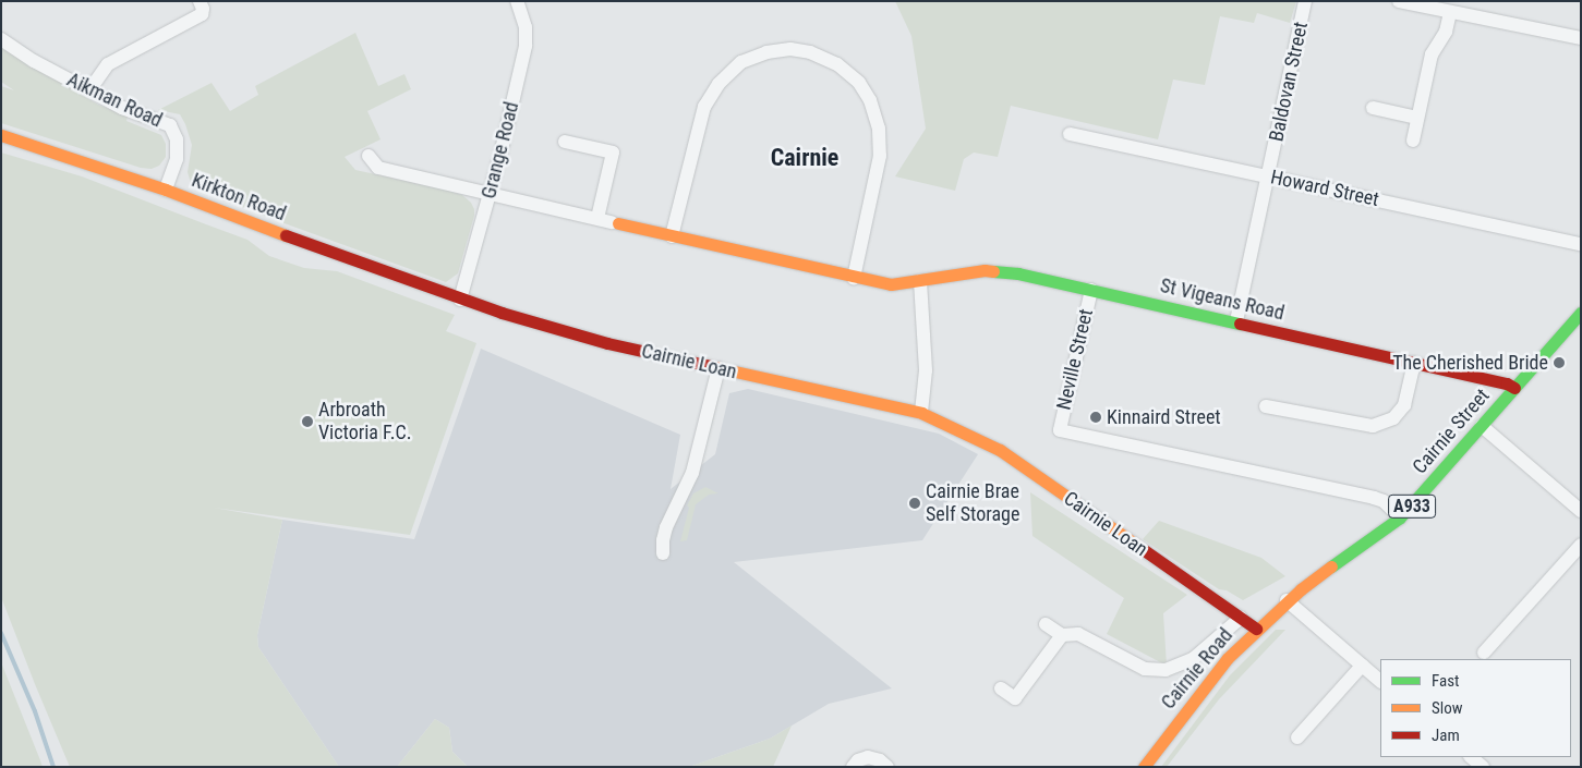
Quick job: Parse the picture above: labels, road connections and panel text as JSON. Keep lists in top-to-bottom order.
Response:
{
  "streets": {
    "street": [
      "Baldovan Street",
      "Aikman Road",
      "Grange Road",
      "Howard Street",
      "Kirkton Road",
      "St Vigeans Road",
      "Neville Street",
      "Cairnie Loan",
      "Cairnie Street",
      "A933",
      "Cairnie Road"
    ]
  },
  "crossings": [
    ["Baldovan Street", "Howard Street"],
    ["Baldovan Street", "St Vigeans Road"],
    ["Aikman Road", "Kirkton Road"],
    ["Grange Road", "Kirkton Road"],
    ["Grange Road", "Cairnie Loan"],
    ["Kirkton Road", "Cairnie Loan"],
    ["St Vigeans Road", "Neville Street"],
    ["St Vigeans Road", "Cairnie Street"],
    ["Neville Street", "Cairnie Street"],
    ["Cairnie Loan", "Cairnie Road"],
    ["Cairnie Street", "Cairnie Road"]
  ],
  "districts": ["Cairnie"],
  "places": [
    "The Cherished Bride",
    "Kinnaird Street",
    "Arbroath Victoria F.C.",
    "Cairnie Brae Self Storage"
  ],
  "legend": ["Fast", "Slow", "Jam"]
}
